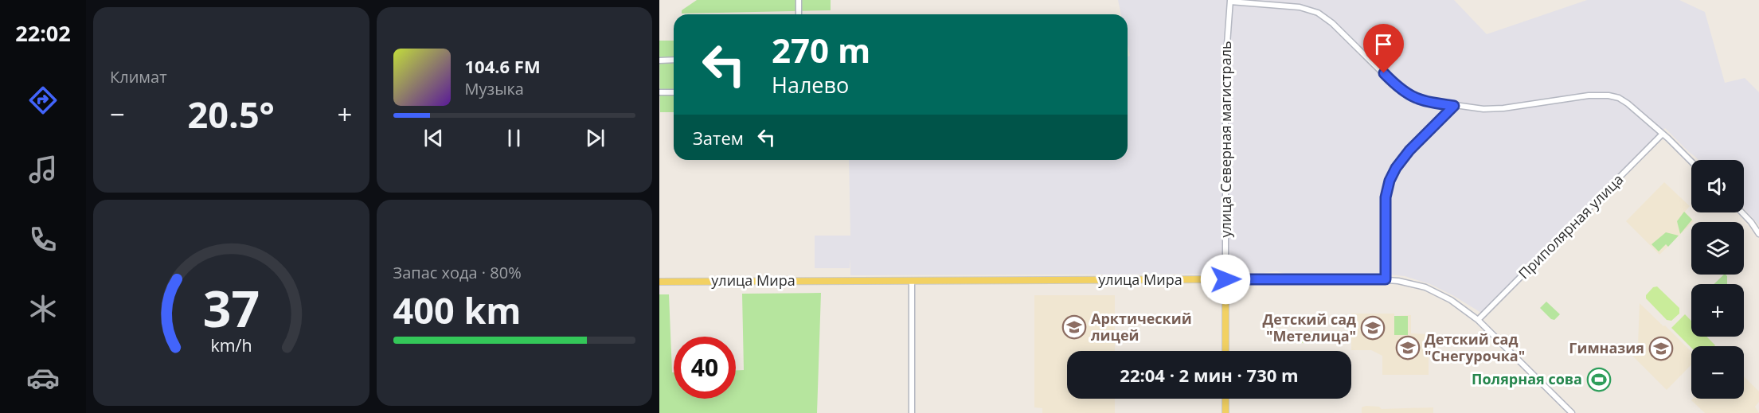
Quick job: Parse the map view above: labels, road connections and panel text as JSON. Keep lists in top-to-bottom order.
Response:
{
  "streets": {
    "main road": ["улица Мира"],
    "street": ["улица Северная магистраль", "Приполярная улица"]
  },
  "crossings": [
    ["улица Северная магистраль", "улица Мира"],
    ["Приполярная улица", "улица Мира"]
  ],
  "places": {
    "school or university": [
      "Арктический лицей",
      "Детский сад \"Метелица\"",
      "Детский сад \"Снегурочка\"",
      "Гимназия"
    ],
    "sports": ["Полярная сова"]
  },
  "page": {
    "tabs": "22:02",
    "tile": [
      "Климат",
      ["Запас хода · 80%", "400 km"]
    ],
    "turn": ["270 m", "Налево"],
    "song": ["104.6 FM", "Музыка"],
    "heat": ["−", "20.5°", "+"],
    "then": "Затем",
    "map_buttons": ["+", "−"],
    "limit": "40",
    "trip": "22:04 · 2 мин · 730 m",
    "gauge": ["37", "km/h"]
  }
}
